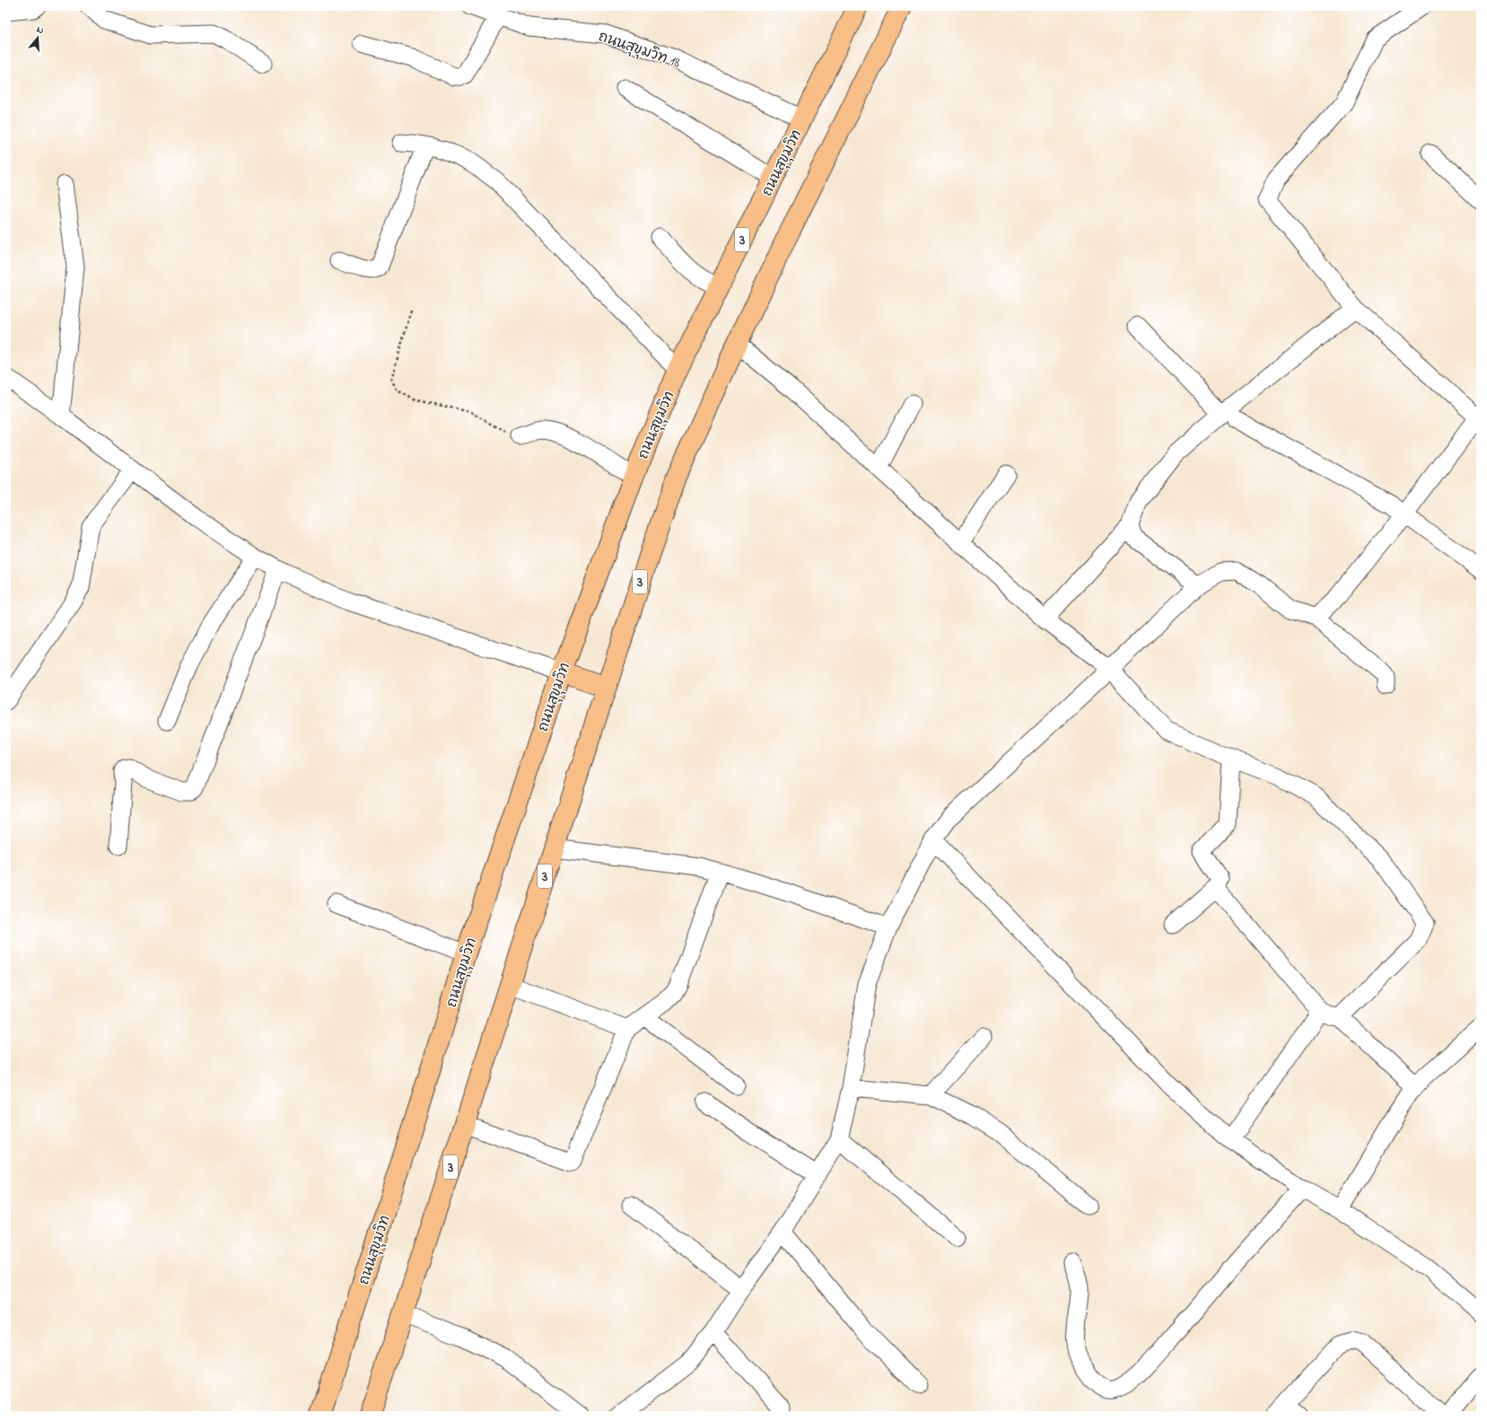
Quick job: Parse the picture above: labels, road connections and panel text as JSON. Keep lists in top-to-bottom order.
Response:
{
  "streets": {
    "main road": ["ถนนสุขุมวิท", "3"],
    "street": ["ถนนสุขุมวิท 18"]
  },
  "crossings": [
    ["ถนนสุขุมวิท 18", "ถนนสุขุมวิท"]
  ],
  "north": "top"
}
